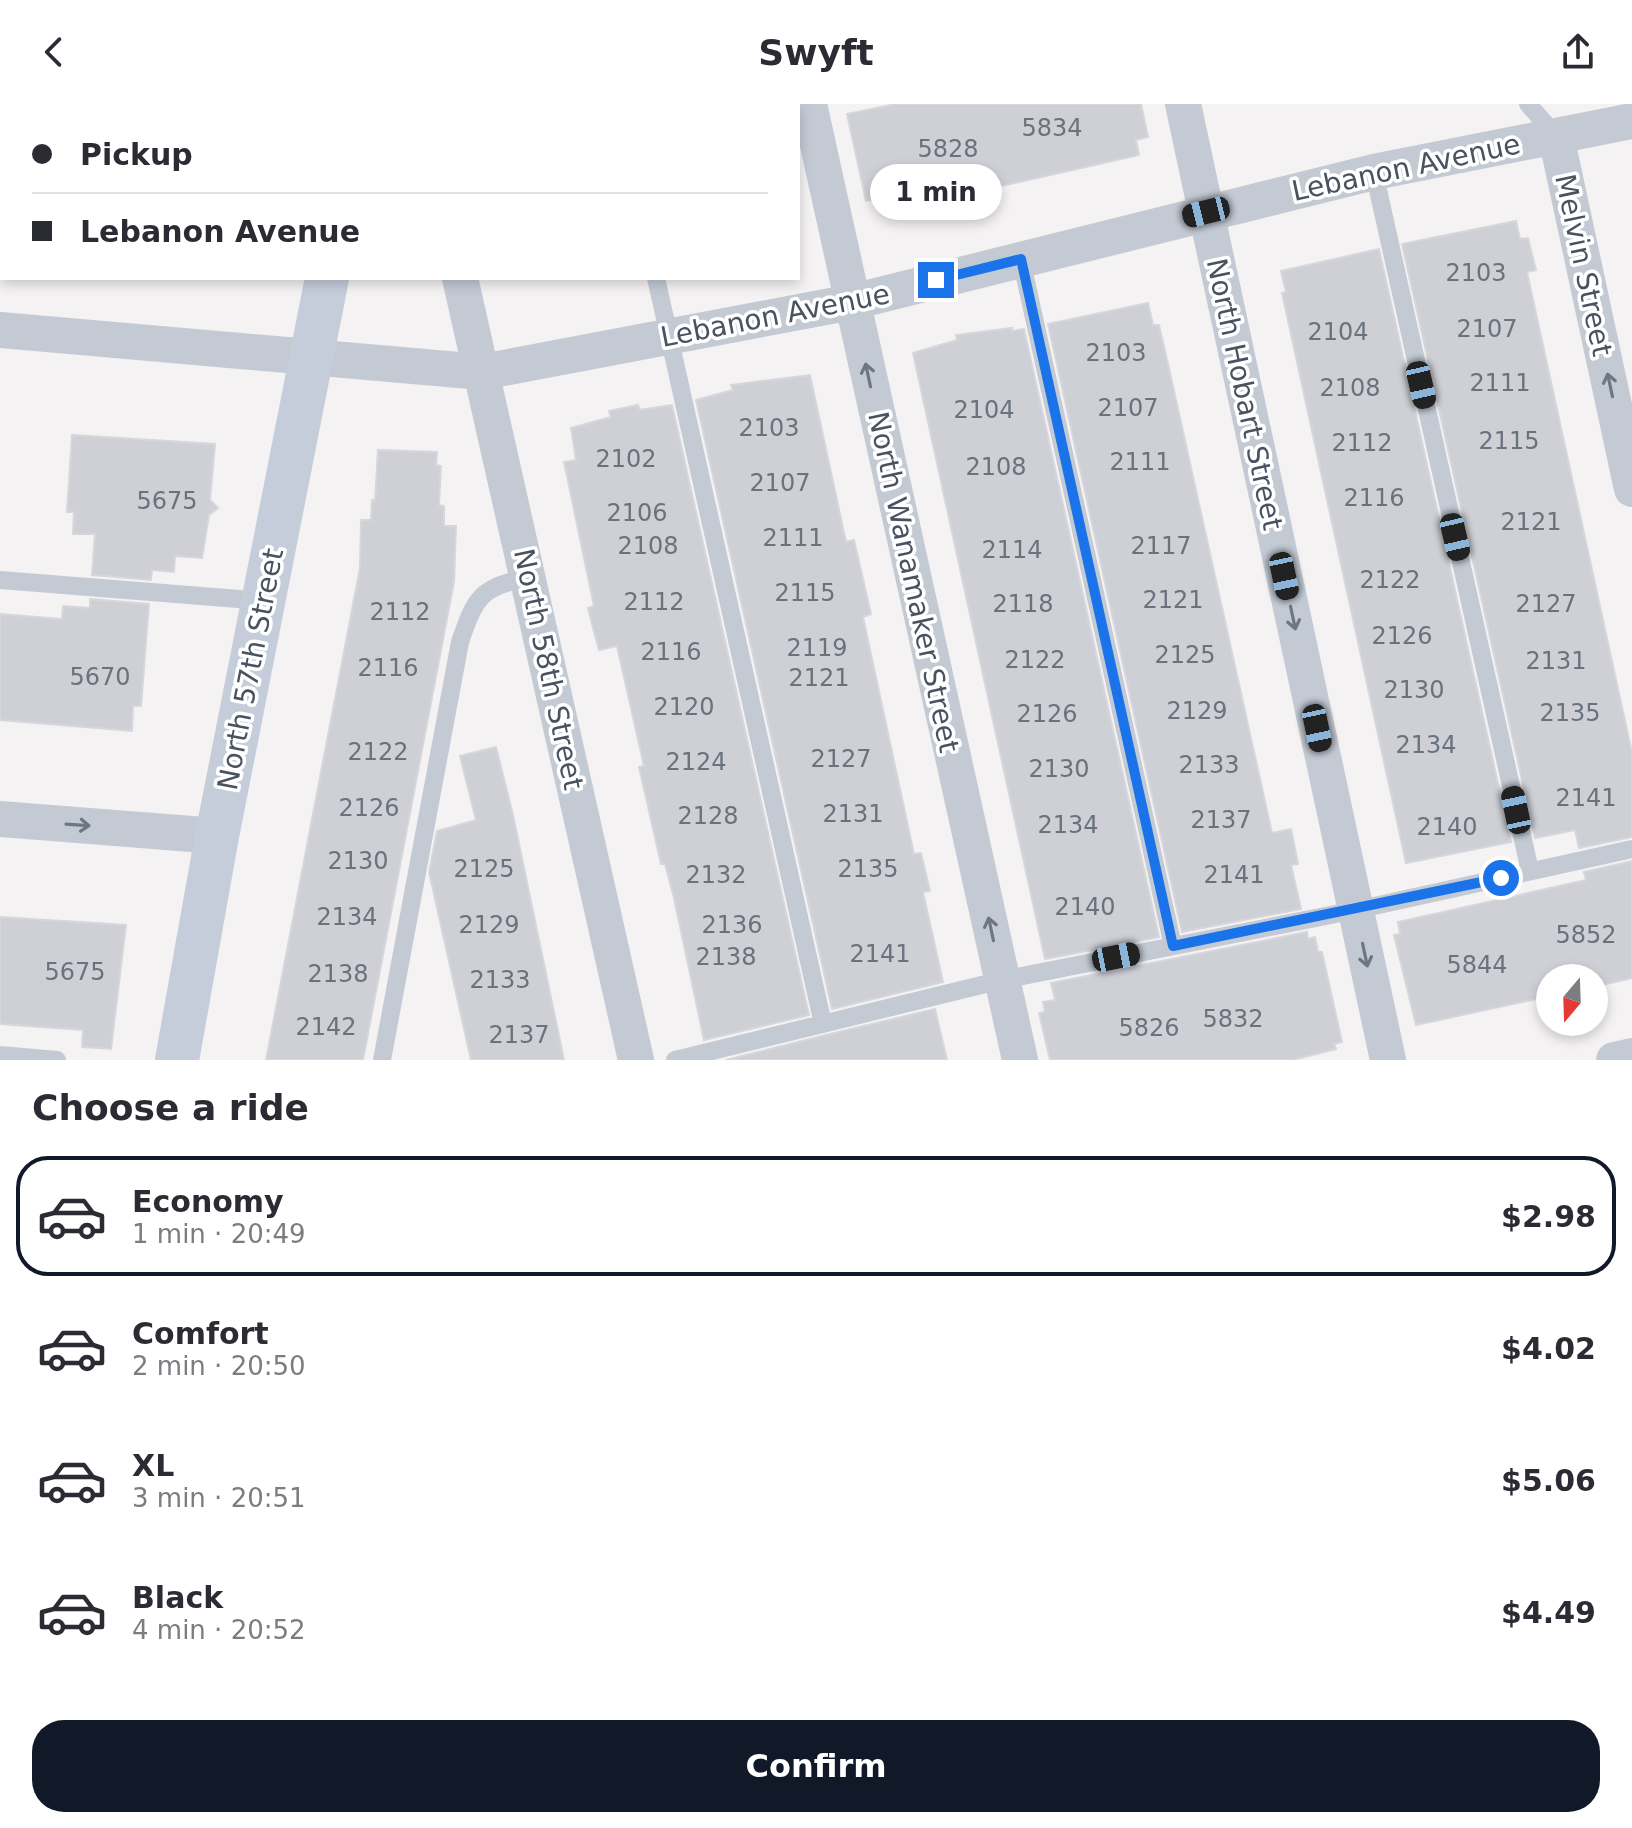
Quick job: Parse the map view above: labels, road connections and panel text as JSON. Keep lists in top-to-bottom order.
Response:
{
  "streets": {
    "street": [
      "Lebanon Avenue",
      "Melvin Street",
      "North Hobart Street",
      "North Wanamaker Street",
      "North 57th Street",
      "North 58th Street"
    ]
  },
  "crossings": [
    ["Lebanon Avenue", "Melvin Street"],
    ["Lebanon Avenue", "North Hobart Street"],
    ["Lebanon Avenue", "North Wanamaker Street"],
    ["Lebanon Avenue", "North 57th Street"],
    ["Lebanon Avenue", "North 58th Street"]
  ],
  "one_way": ["Melvin Street", "North Hobart Street", "North Wanamaker Street"],
  "house_numbers": [
    "5834",
    "5828",
    "2103",
    "2107",
    "2104",
    "2103",
    "2111",
    "2108",
    "2107",
    "2104",
    "2103",
    "2115",
    "2112",
    "2102",
    "2111",
    "2108",
    "2107",
    "2116",
    "5675",
    "2106",
    "2121",
    "2111",
    "2108",
    "2117",
    "2114",
    "2122",
    "2115",
    "2121",
    "2112",
    "2118",
    "2127",
    "2112",
    "2126",
    "2119",
    "2116",
    "2125",
    "2122",
    "2131",
    "2116",
    "5670",
    "2121",
    "2130",
    "2120",
    "2129",
    "2135",
    "2126",
    "2134",
    "2122",
    "2127",
    "2124",
    "2133",
    "2130",
    "2141",
    "2126",
    "2131",
    "2128",
    "2137",
    "2134",
    "2140",
    "2130",
    "2125",
    "2135",
    "2132",
    "2141",
    "2140",
    "2134",
    "2129",
    "2136",
    "5852",
    "2141",
    "2138",
    "5844",
    "5675",
    "2138",
    "2133",
    "5832",
    "2142",
    "5826",
    "2137"
  ],
  "north": "bottom",
  "page": {
    "header": "Swyft",
    "banner": ["Pickup", "Lebanon Avenue"],
    "bubble": "1 min",
    "heading": "Choose a ride",
    "list": [
      {
        "name": "Economy",
        "note": "1 min · 20:49",
        "value": "$2.98"
      },
      {
        "name": "Comfort",
        "note": "2 min · 20:50",
        "value": "$4.02"
      },
      {
        "name": "XL",
        "note": "3 min · 20:51",
        "value": "$5.06"
      },
      {
        "name": "Black",
        "note": "4 min · 20:52",
        "value": "$4.49"
      }
    ],
    "buttons": "Confirm"
  }
}
